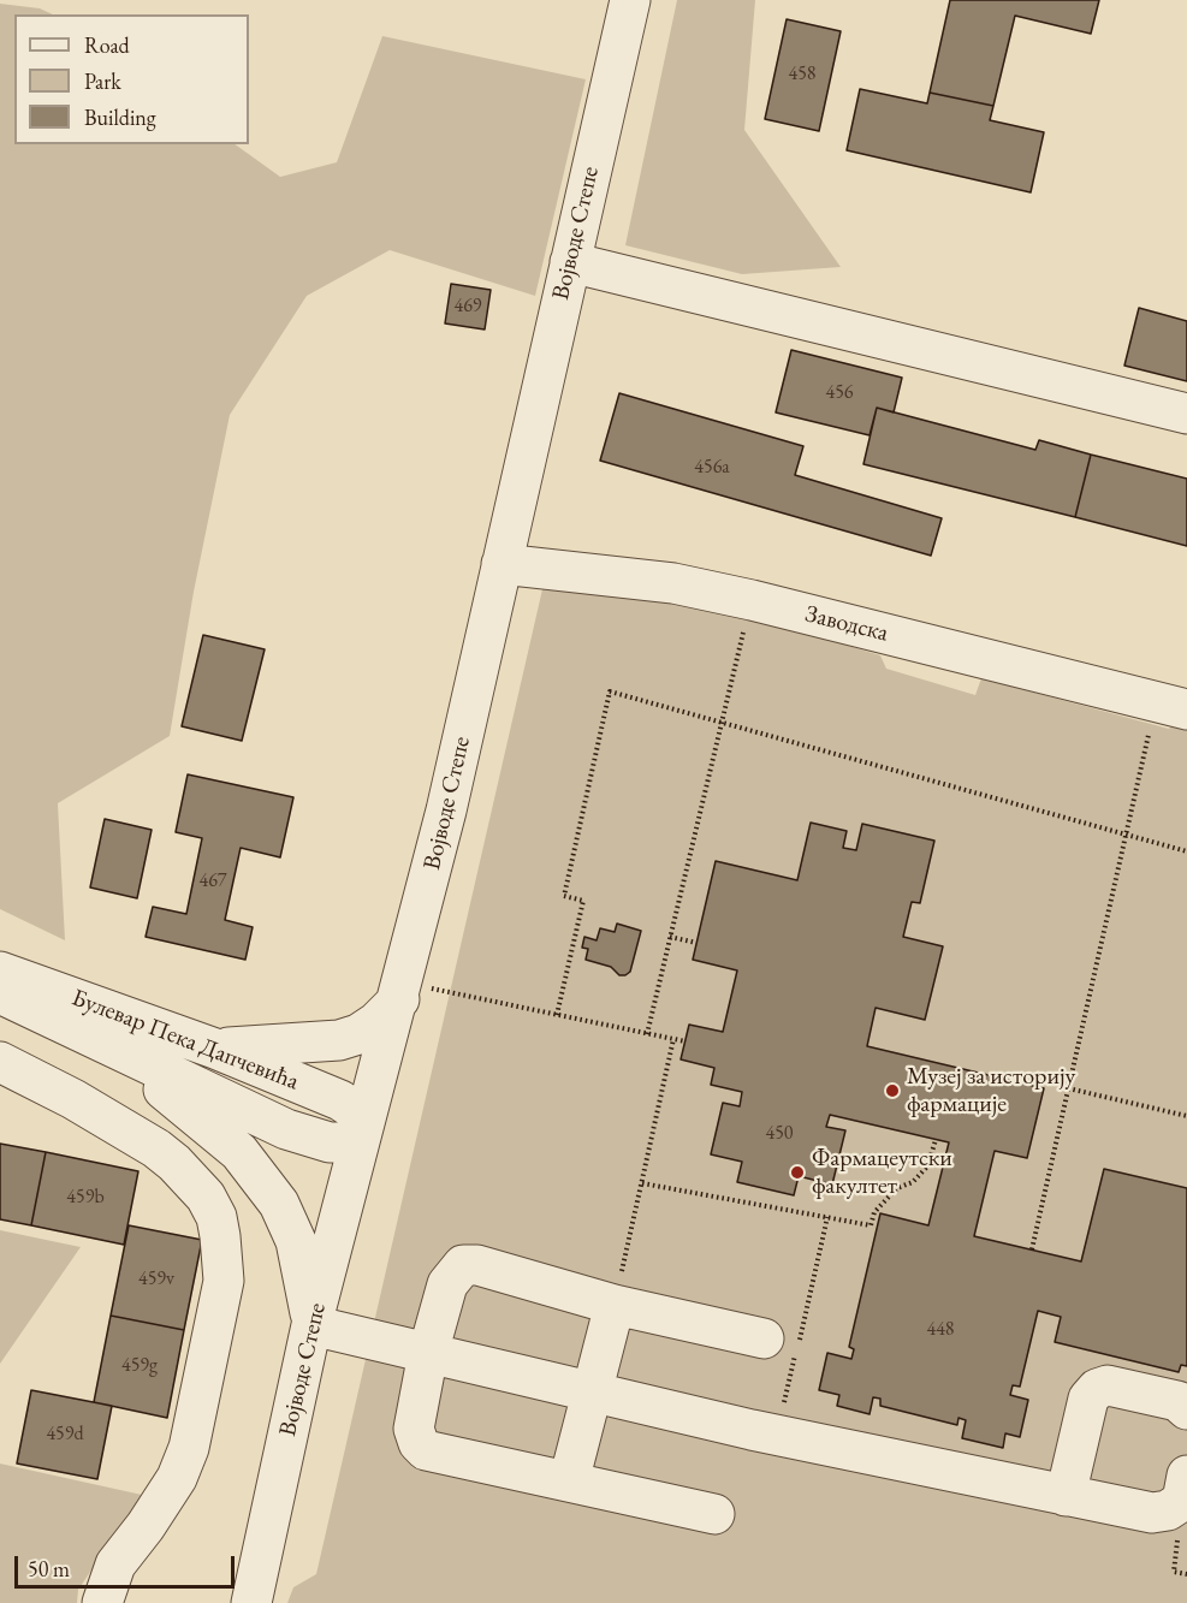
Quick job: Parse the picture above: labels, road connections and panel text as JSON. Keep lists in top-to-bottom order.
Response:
{
  "streets": {
    "street": ["Војводе Степе", "Заводска", "Булевар Пека Дапчевића"]
  },
  "crossings": [
    ["Војводе Степе", "Заводска"],
    ["Војводе Степе", "Булевар Пека Дапчевића"]
  ],
  "places": ["Музеј за историју фармације", "Фармацеутски факултет"],
  "house_numbers": [
    "458",
    "469",
    "456",
    "456a",
    "467",
    "450",
    "459b",
    "459v",
    "448",
    "459g",
    "459d"
  ],
  "legend": ["Road", "Park", "Building"],
  "scale_bar": "50 m"
}
